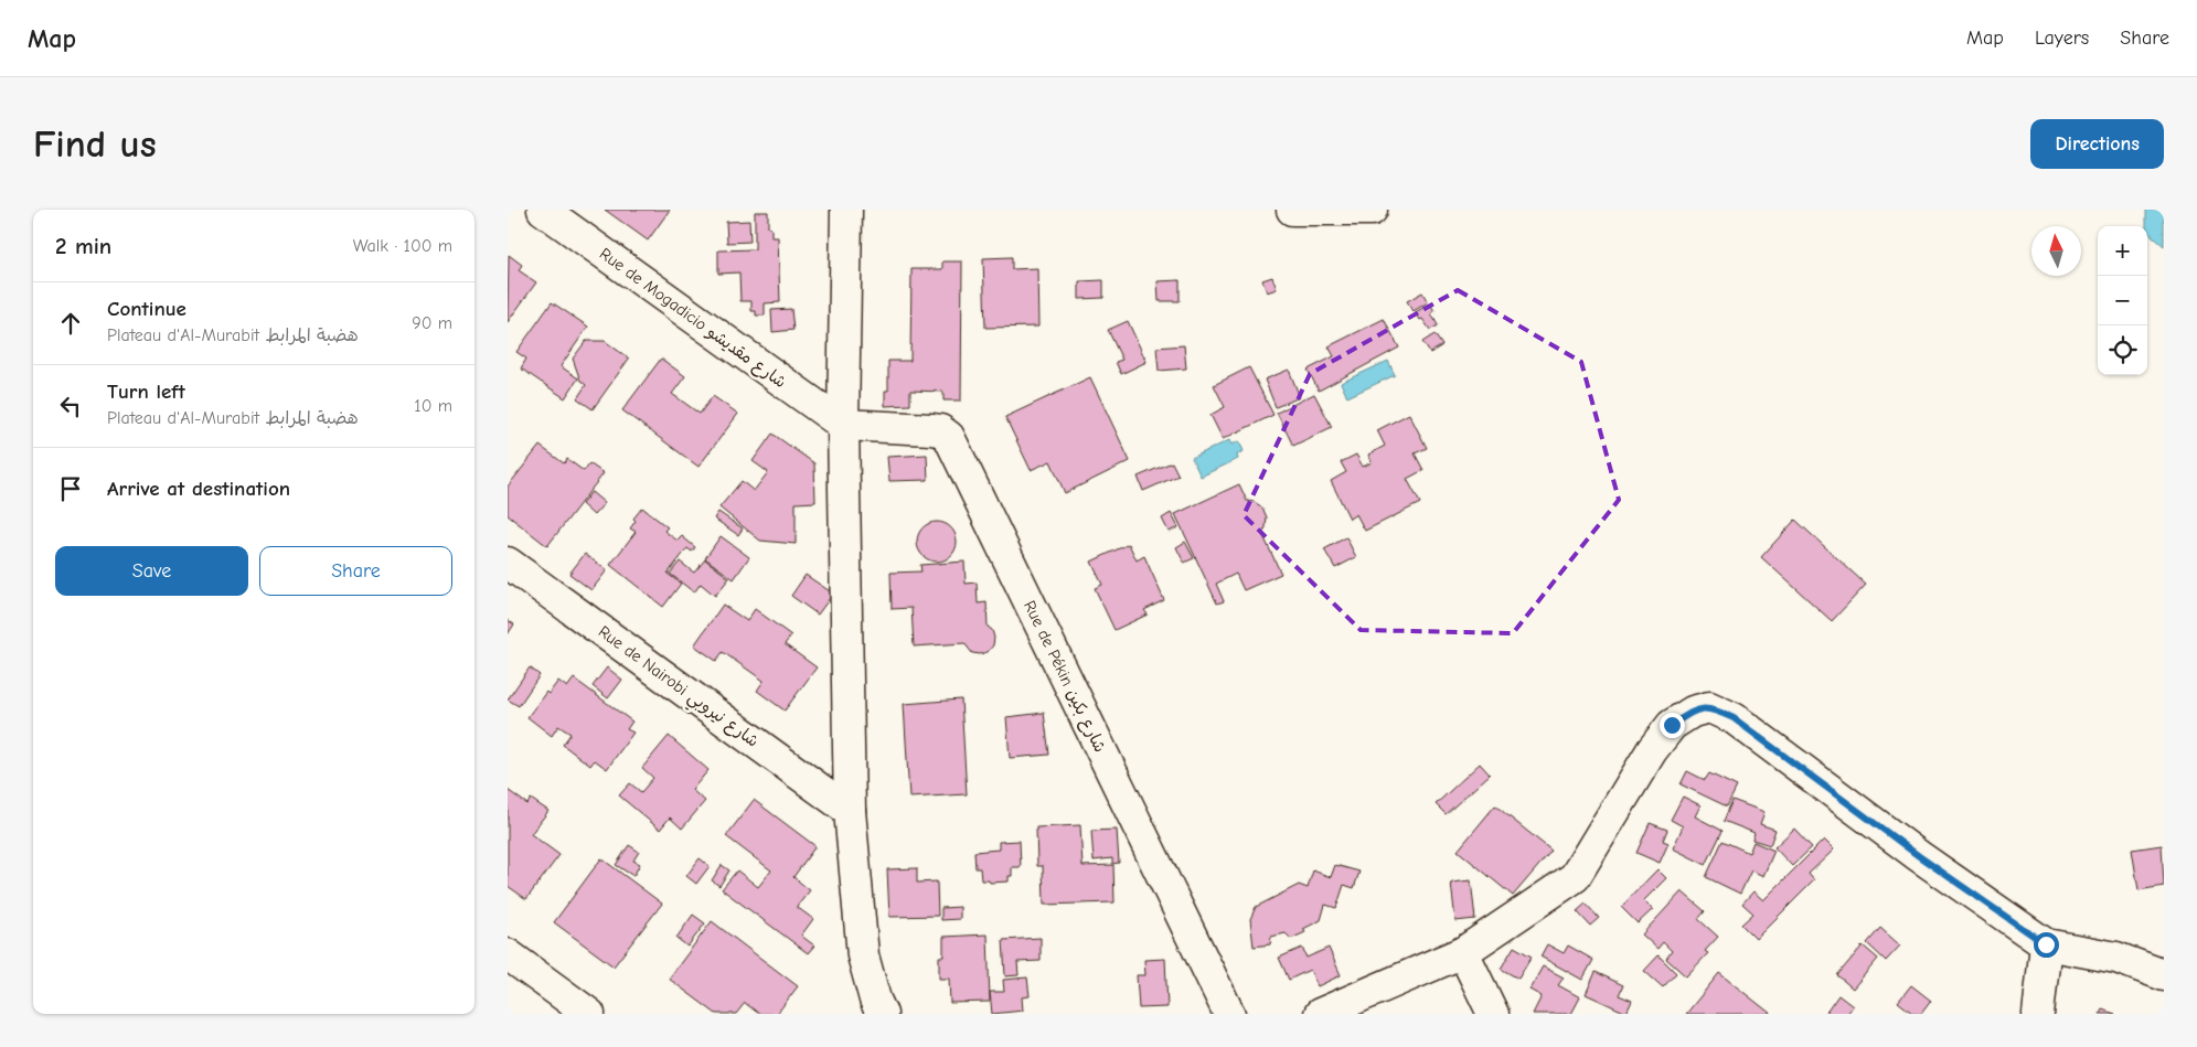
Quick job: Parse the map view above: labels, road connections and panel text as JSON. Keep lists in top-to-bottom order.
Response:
{
  "streets": {
    "street": ["Rue de Mogadicio شارع مقديشو", "Rue de Pékin شارع بكين", "Rue de Nairobi شارع نيروبي"]
  },
  "crossings": [
    ["Rue de Mogadicio شارع مقديشو", "Rue de Pékin شارع بكين"]
  ],
  "north": "top",
  "page": {
    "header": "Map",
    "nav": ["Map", "Layers", "Share"],
    "buttons": [
      "Directions",
      ["Save", "Share"]
    ],
    "title": "Find us",
    "heading": ["2 min", "Walk · 100 m"],
    "map_buttons": ["+", "−"],
    "list": [
      ["Continue", "Plateau d'Al-Murabit هضبة المرابط", "90 m"],
      ["Turn left", "Plateau d'Al-Murabit هضبة المرابط", "10 m"],
      "Arrive at destination"
    ]
  }
}
